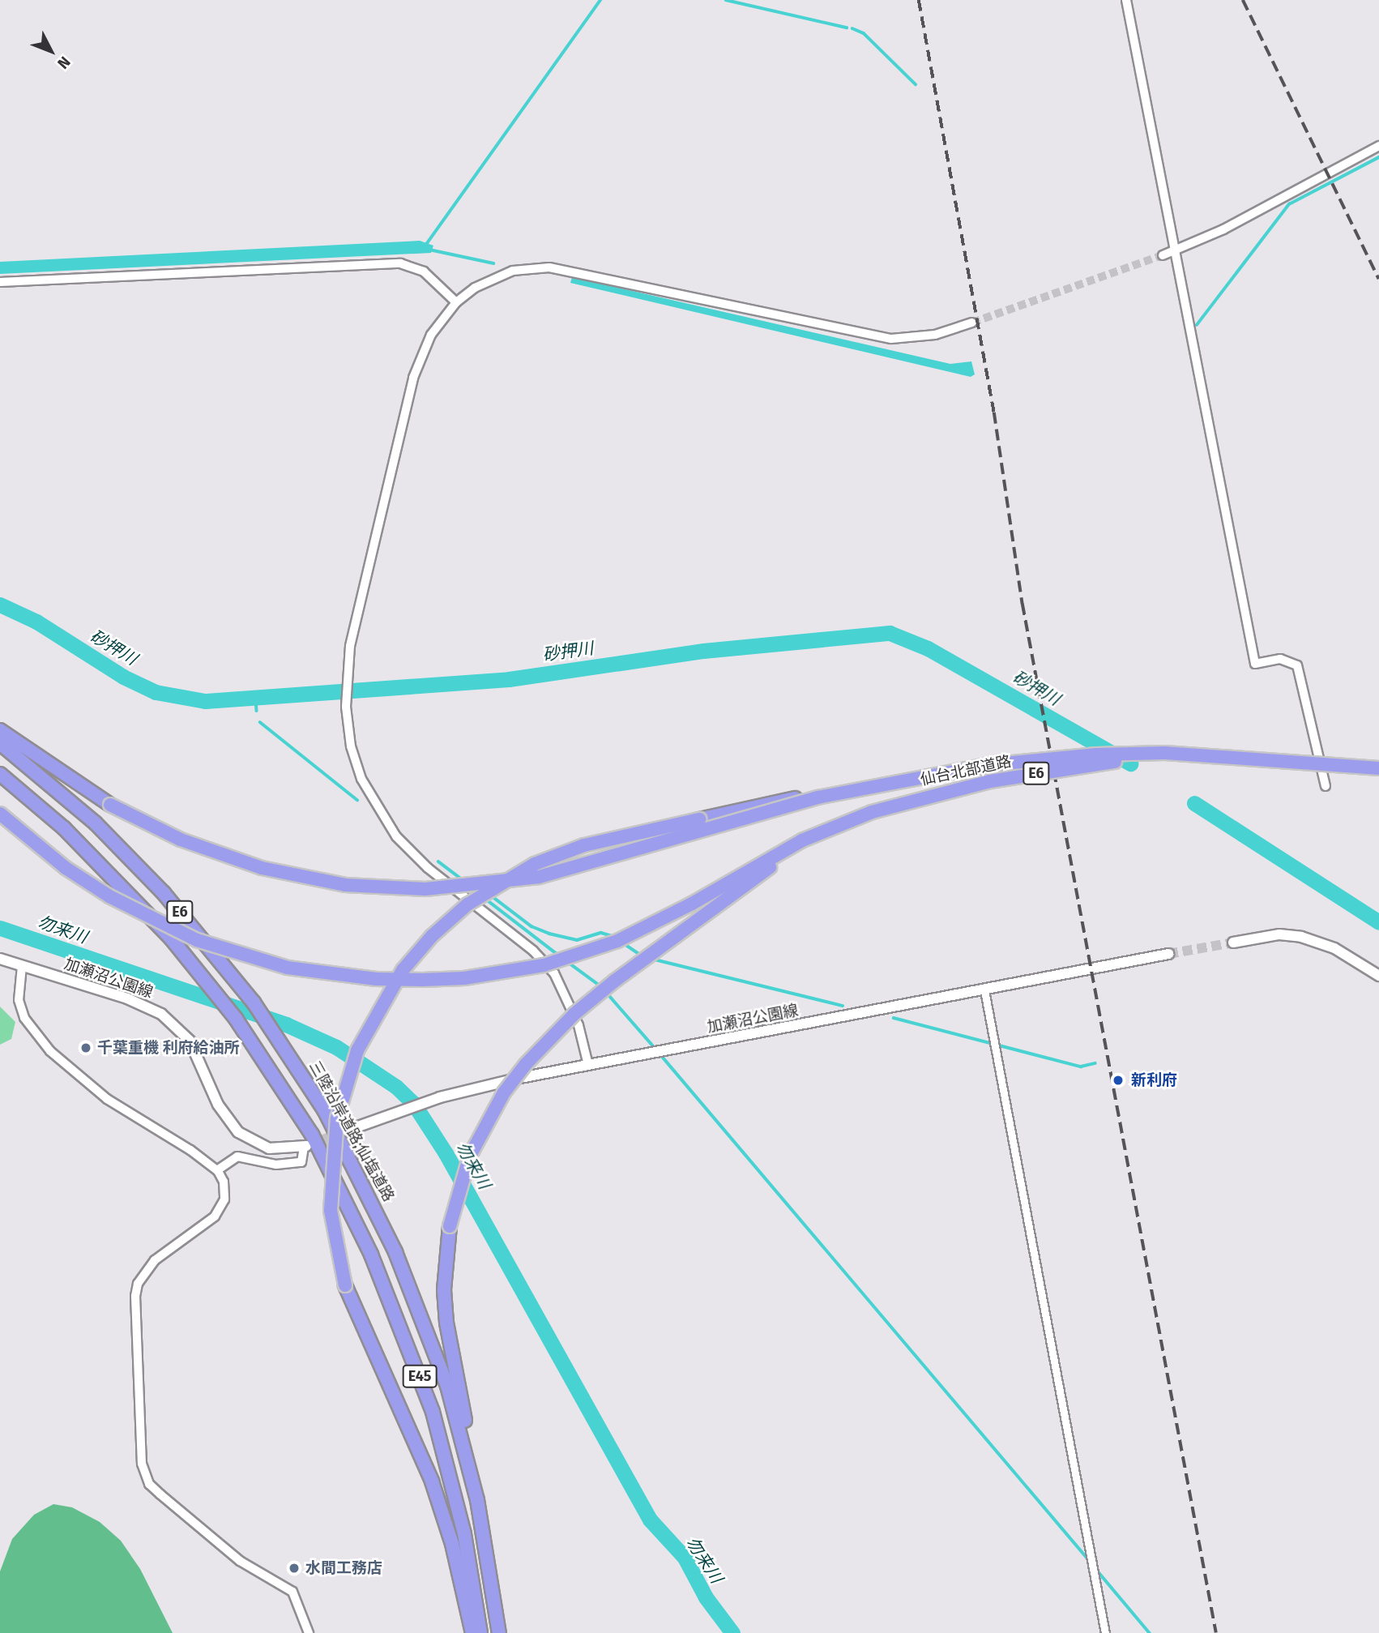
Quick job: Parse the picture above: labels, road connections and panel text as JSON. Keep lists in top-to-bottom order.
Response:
{
  "streets": {
    "highway": [
      "仙台北部道路",
      "E6",
      "三陸沿岸道路;仙塩道路",
      "E45"
    ],
    "main road": ["加瀬沼公園線"]
  },
  "crossings": [
    ["E6", "加瀬沼公園線"],
    ["E6", "E45"],
    ["加瀬沼公園線", "E45"]
  ],
  "water": ["砂押川", "勿来川"],
  "places": ["千葉重機 利府給油所", "新利府", "水間工務店"],
  "north": "bottom right"
}
